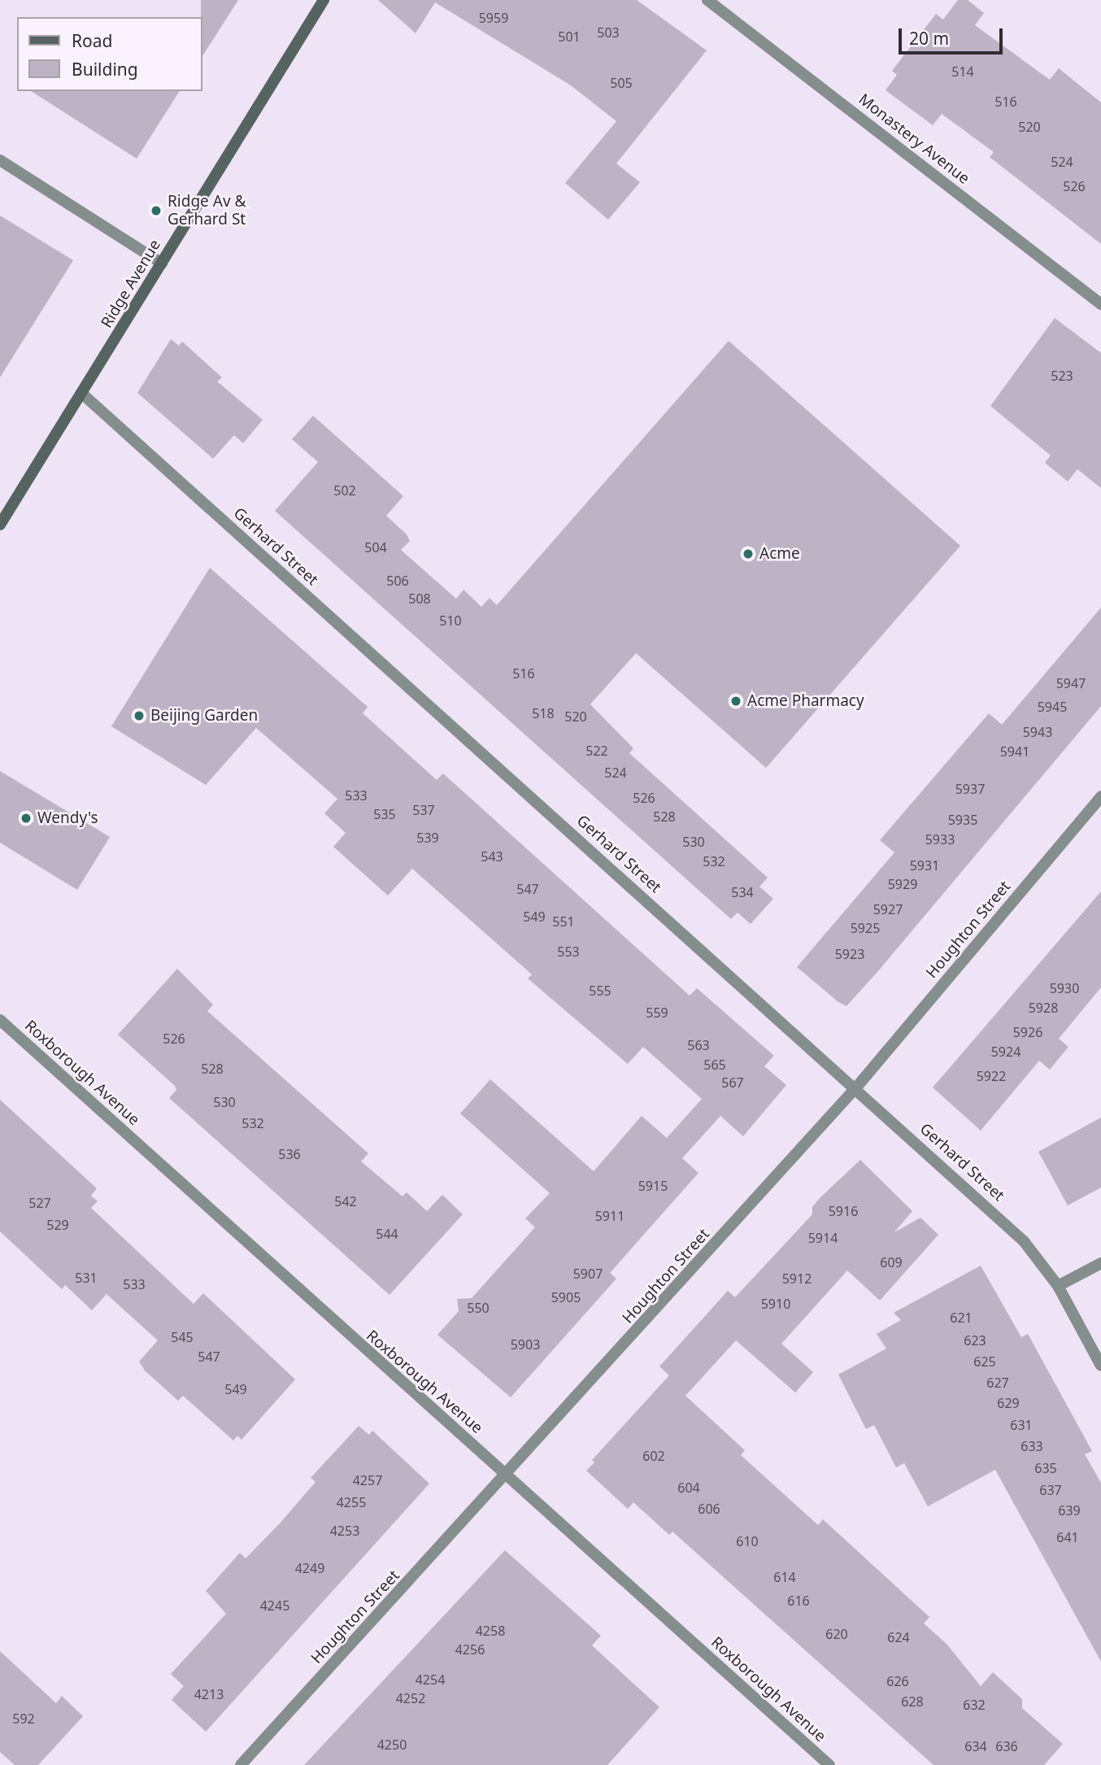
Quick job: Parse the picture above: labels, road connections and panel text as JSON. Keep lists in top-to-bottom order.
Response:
{
  "streets": {
    "main road": ["Ridge Avenue"],
    "street": [
      "Monastery Avenue",
      "Gerhard Street",
      "Houghton Street",
      "Roxborough Avenue"
    ]
  },
  "crossings": [
    ["Ridge Avenue", "Gerhard Street"],
    ["Gerhard Street", "Houghton Street"],
    ["Houghton Street", "Roxborough Avenue"]
  ],
  "places": [
    "Ridge Av & Gerhard St",
    "Acme",
    "Acme Pharmacy",
    "Beijing Garden",
    "Wendy's"
  ],
  "house_numbers": [
    "5959",
    "503",
    "501",
    "514",
    "505",
    "516",
    "520",
    "524",
    "526",
    "523",
    "502",
    "504",
    "506",
    "508",
    "510",
    "516",
    "5947",
    "5945",
    "518",
    "520",
    "5943",
    "522",
    "5941",
    "524",
    "5937",
    "533",
    "526",
    "537",
    "535",
    "528",
    "5935",
    "539",
    "5933",
    "530",
    "543",
    "532",
    "5931",
    "5929",
    "547",
    "534",
    "5927",
    "549",
    "551",
    "5925",
    "553",
    "5923",
    "5930",
    "555",
    "5928",
    "559",
    "5926",
    "526",
    "563",
    "5924",
    "565",
    "528",
    "5922",
    "567",
    "530",
    "532",
    "536",
    "5915",
    "542",
    "527",
    "5916",
    "5911",
    "529",
    "544",
    "5914",
    "609",
    "5907",
    "531",
    "5912",
    "533",
    "5905",
    "5910",
    "550",
    "621",
    "545",
    "623",
    "5903",
    "547",
    "625",
    "627",
    "549",
    "629",
    "631",
    "633",
    "602",
    "635",
    "4257",
    "604",
    "637",
    "4255",
    "606",
    "639",
    "4253",
    "641",
    "610",
    "4249",
    "614",
    "616",
    "4245",
    "4258",
    "620",
    "624",
    "4256",
    "4254",
    "626",
    "4213",
    "4252",
    "628",
    "632",
    "592",
    "4250",
    "634",
    "636"
  ],
  "legend": ["Road", "Building"],
  "scale_bar": "20 m"
}
